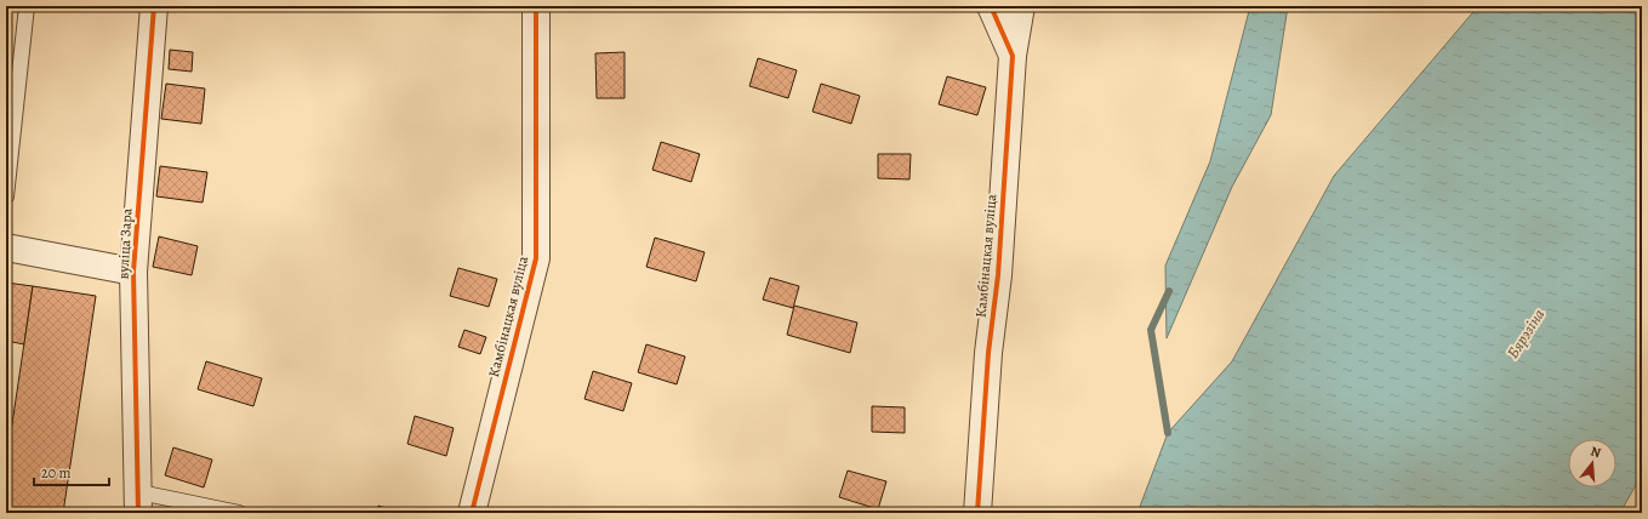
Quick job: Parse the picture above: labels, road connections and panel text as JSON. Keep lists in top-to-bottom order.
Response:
{
  "streets": {
    "street": ["вуліца Зара", "Камбінацкая вуліца"]
  },
  "water": ["Бярэзіна"],
  "scale_bar": "20 m",
  "north": "top"
}
